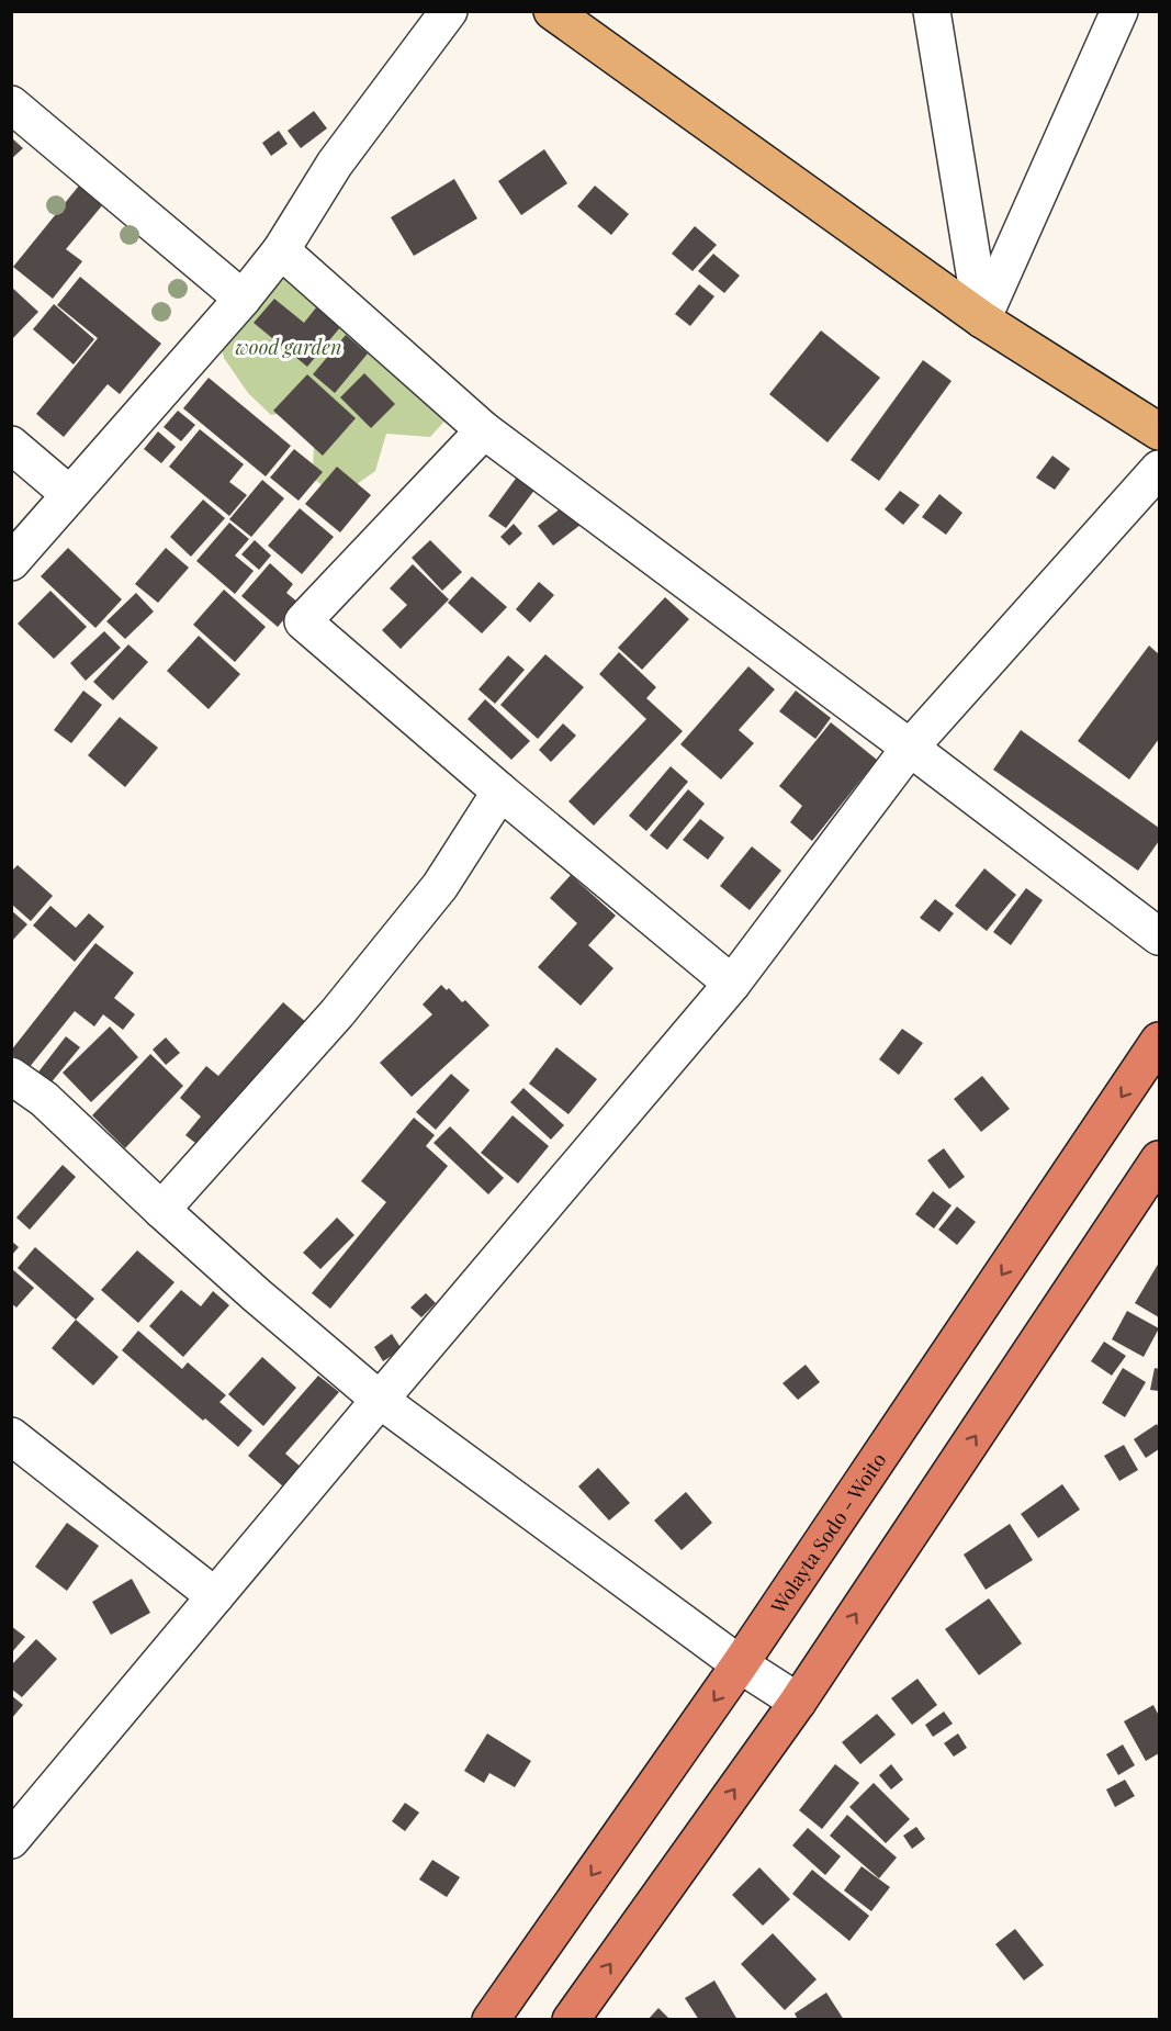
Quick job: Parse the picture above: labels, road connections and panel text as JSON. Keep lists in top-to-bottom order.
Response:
{
  "streets": {
    "highway": ["Wolayta Sodo - Woito"]
  },
  "parks": ["wood garden"]
}
